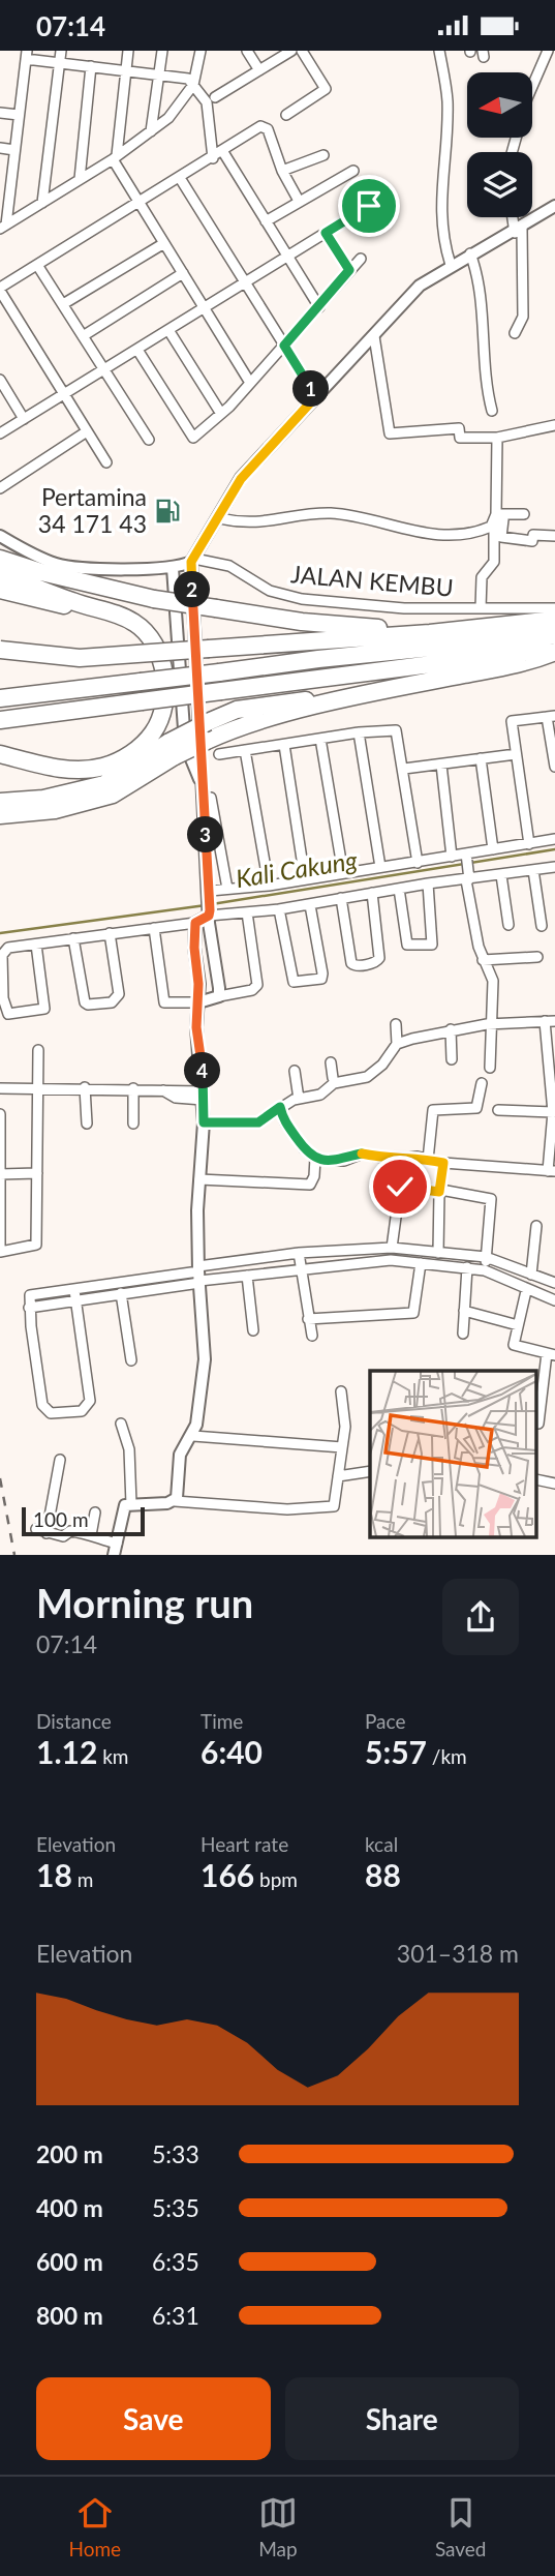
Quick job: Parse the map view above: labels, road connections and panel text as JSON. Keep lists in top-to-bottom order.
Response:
{
  "streets": {
    "street": ["JALAN KEMBU"]
  },
  "water": ["Kali Cakung"],
  "places": {
    "fuel station": ["Pertamina 34 171 43"]
  },
  "scale_bar": "100 m",
  "north": "left",
  "page": {
    "status": "07:14",
    "pins": [
      "1",
      "2",
      "3",
      "4"
    ],
    "scale": "100 m",
    "heading": ["Morning run", "07:14"],
    "stats": [
      ["Distance", "1.12 km"],
      ["Time", "6:40"],
      ["Pace", "5:57 /km"],
      ["Elevation", "18 m"],
      ["Heart rate", "166 bpm"],
      ["kcal", "88"]
    ],
    "chart": ["Elevation", "301–318 m"],
    "list": [
      {
        "name": "200 m",
        "note": "5:33"
      },
      {
        "name": "400 m",
        "note": "5:35"
      },
      {
        "name": "600 m",
        "note": "6:35"
      },
      {
        "name": "800 m",
        "note": "6:31"
      }
    ],
    "buttons": ["Save", "Share"],
    "tabs": ["Home", "Map", "Saved"]
  }
}
